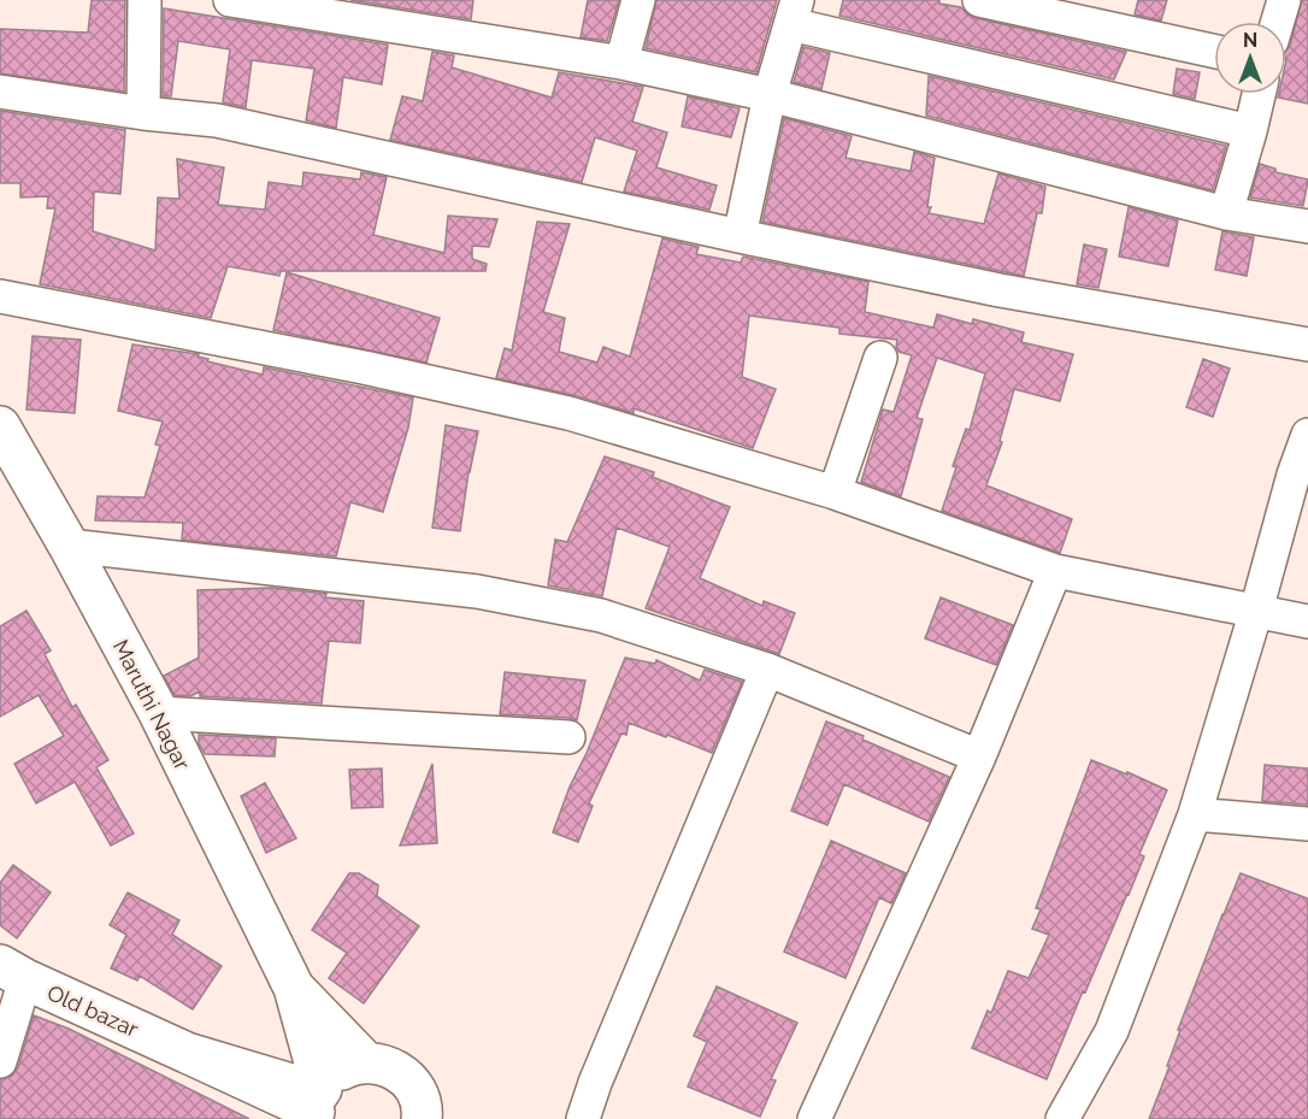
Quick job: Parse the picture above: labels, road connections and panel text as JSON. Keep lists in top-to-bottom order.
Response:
{
  "streets": {
    "street": ["Maruthi Nagar", "Old bazar"]
  },
  "north": "top"
}
